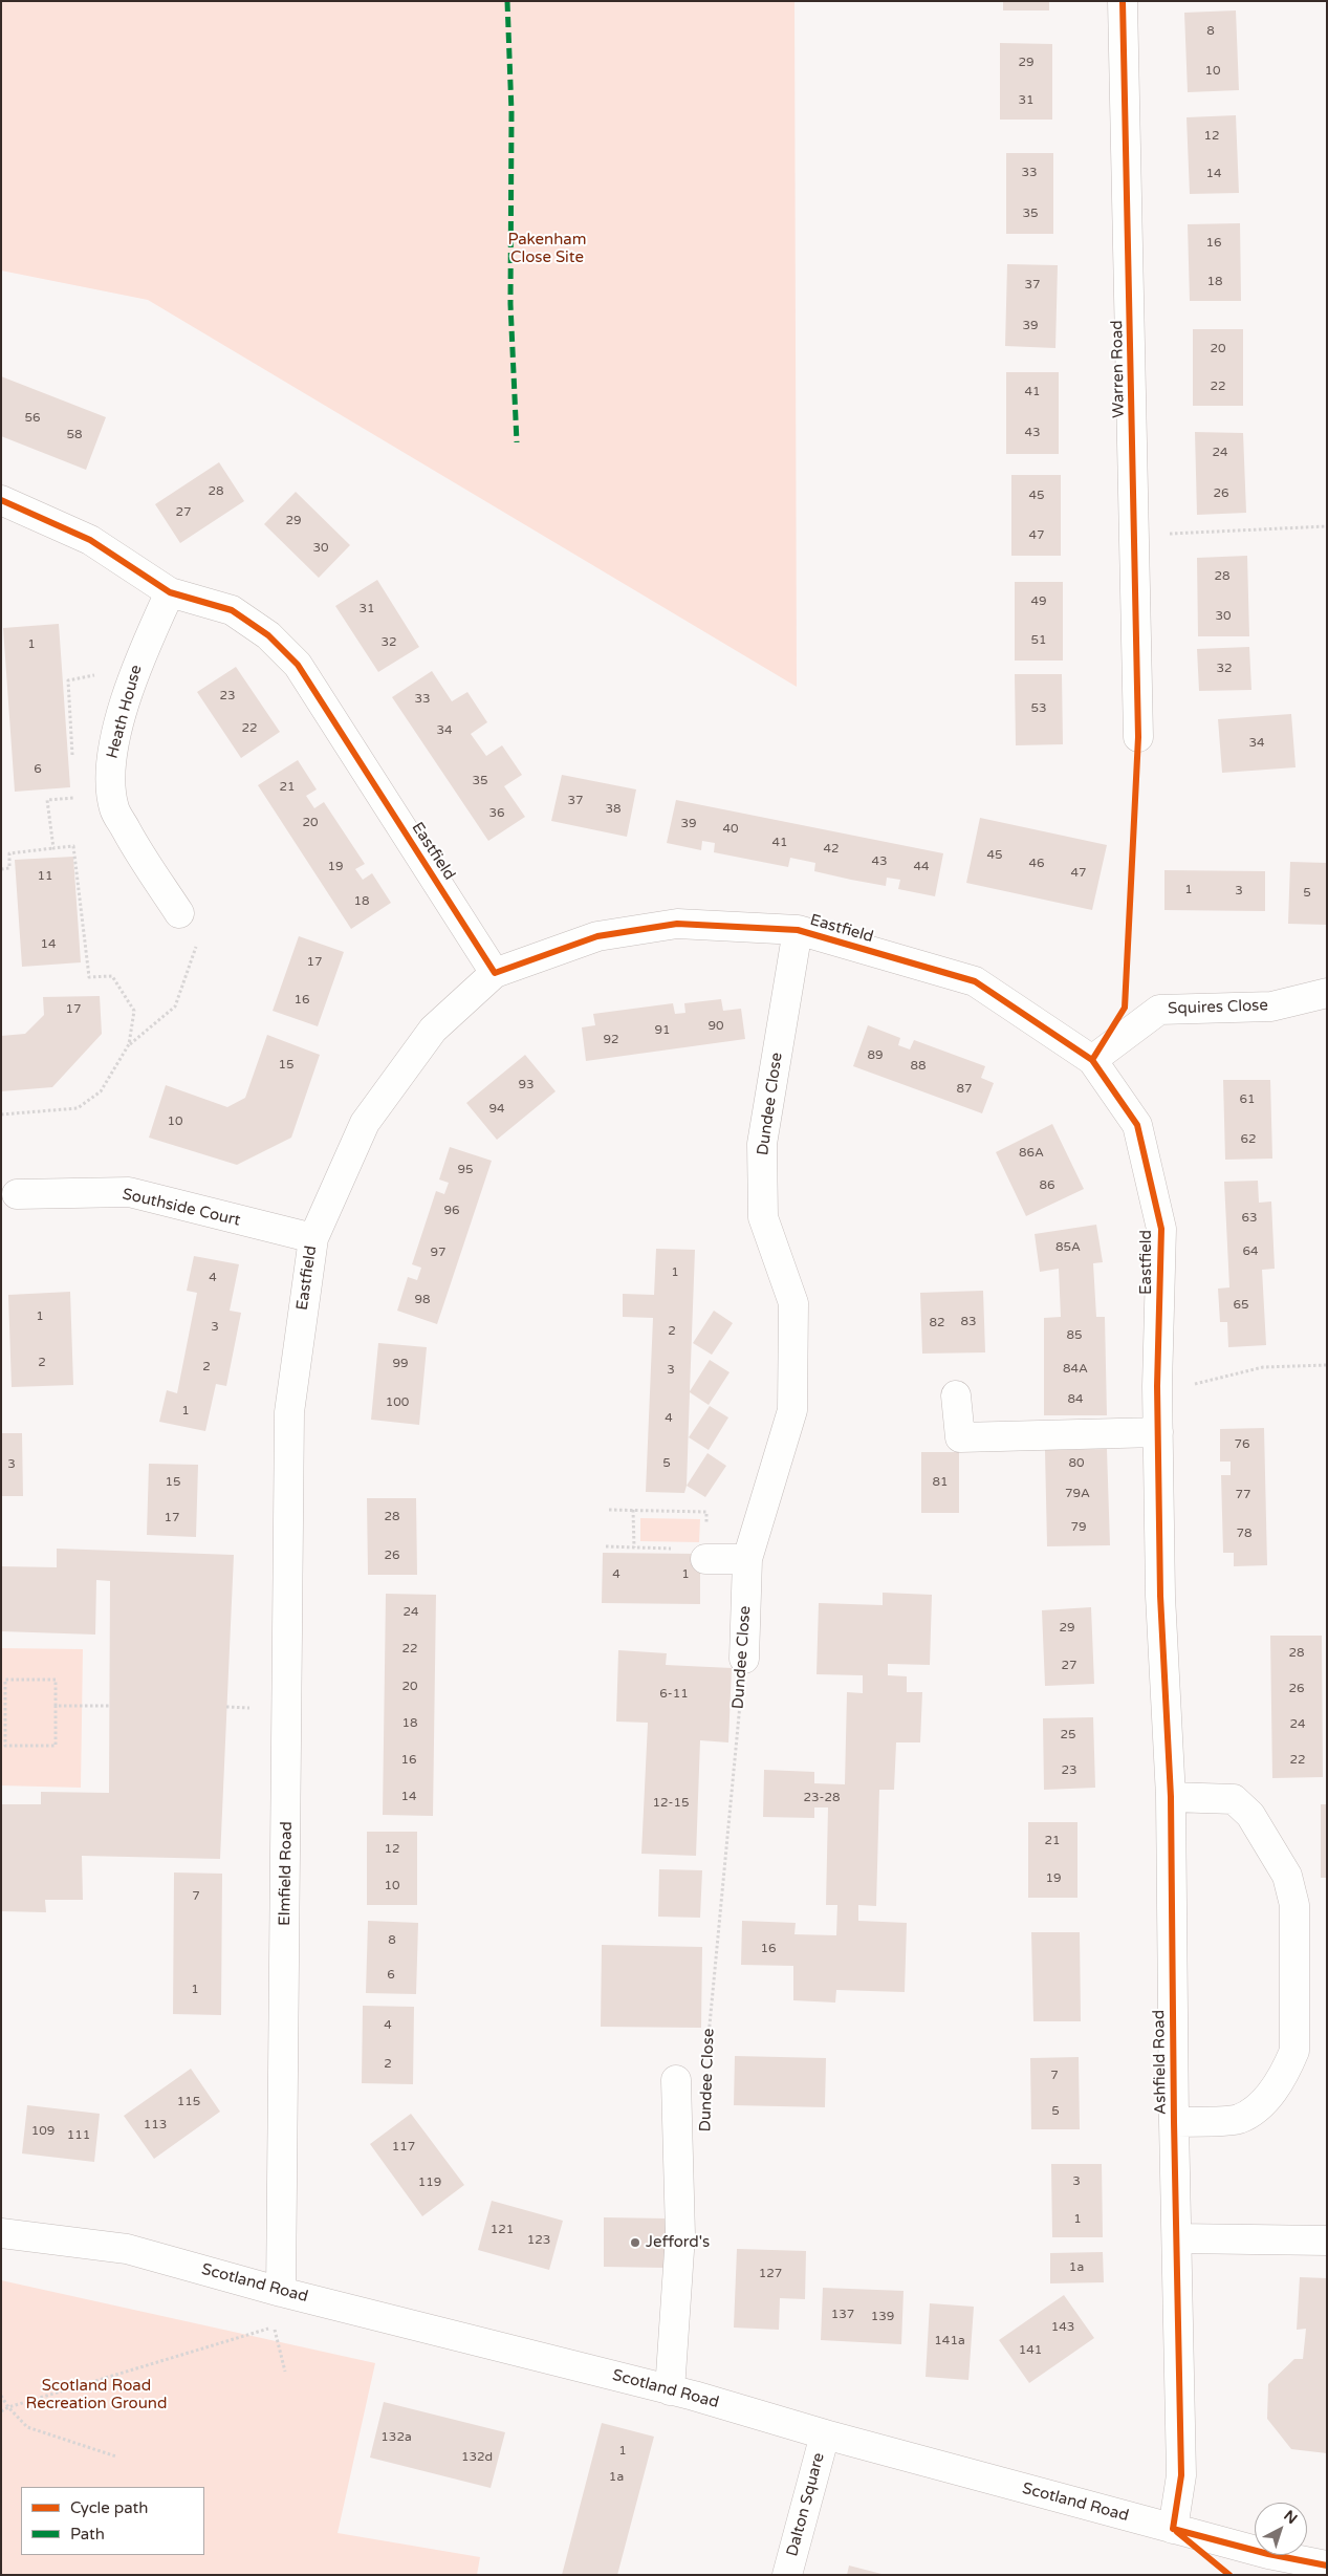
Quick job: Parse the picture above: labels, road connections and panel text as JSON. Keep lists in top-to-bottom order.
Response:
{
  "streets": {
    "street": [
      "Warren Road",
      "Heath House",
      "Eastfield",
      "Squires Close",
      "Dundee Close",
      "Southside Court",
      "Elmfield Road",
      "Ashfield Road",
      "Scotland Road",
      "Dalton Square"
    ]
  },
  "crossings": [
    ["Heath House", "Eastfield"],
    ["Eastfield", "Squires Close"],
    ["Eastfield", "Dundee Close"],
    ["Eastfield", "Southside Court"],
    ["Eastfield", "Elmfield Road"],
    ["Eastfield", "Ashfield Road"],
    ["Elmfield Road", "Scotland Road"],
    ["Ashfield Road", "Scotland Road"],
    ["Scotland Road", "Dalton Square"]
  ],
  "parks": ["Pakenham Close Site", "Scotland Road Recreation Ground"],
  "places": ["Jefford's"],
  "house_numbers": [
    "8",
    "29",
    "10",
    "31",
    "12",
    "33",
    "14",
    "35",
    "16",
    "18",
    "37",
    "39",
    "20",
    "22",
    "41",
    "56",
    "43",
    "58",
    "24",
    "28",
    "26",
    "45",
    "27",
    "29",
    "47",
    "30",
    "28",
    "49",
    "31",
    "30",
    "51",
    "32",
    "1",
    "32",
    "23",
    "33",
    "53",
    "22",
    "34",
    "34",
    "6",
    "35",
    "21",
    "37",
    "38",
    "36",
    "20",
    "39",
    "40",
    "41",
    "42",
    "45",
    "43",
    "46",
    "19",
    "44",
    "47",
    "11",
    "1",
    "3",
    "5",
    "18",
    "14",
    "17",
    "16",
    "17",
    "90",
    "91",
    "92",
    "89",
    "15",
    "88",
    "93",
    "87",
    "61",
    "94",
    "10",
    "62",
    "86A",
    "95",
    "86",
    "96",
    "63",
    "85A",
    "64",
    "97",
    "1",
    "4",
    "98",
    "65",
    "1",
    "83",
    "82",
    "3",
    "2",
    "85",
    "2",
    "99",
    "2",
    "84A",
    "3",
    "84",
    "100",
    "1",
    "4",
    "76",
    "5",
    "80",
    "3",
    "15",
    "81",
    "79A",
    "77",
    "28",
    "17",
    "79",
    "78",
    "26",
    "4",
    "1",
    "24",
    "29",
    "22",
    "28",
    "27",
    "20",
    "26",
    "6-11",
    "18",
    "24",
    "25",
    "16",
    "22",
    "23",
    "14",
    "23-28",
    "12-15",
    "21",
    "12",
    "19",
    "10",
    "7",
    "8",
    "16",
    "6",
    "1",
    "4",
    "2",
    "7",
    "115",
    "5",
    "113",
    "109",
    "111",
    "117",
    "3",
    "119",
    "1",
    "121",
    "123",
    "1a",
    "127",
    "137",
    "139",
    "143",
    "141a",
    "141",
    "132a",
    "1",
    "132d",
    "1a"
  ],
  "legend": ["Cycle path", "Path"],
  "north": "top right"
}
